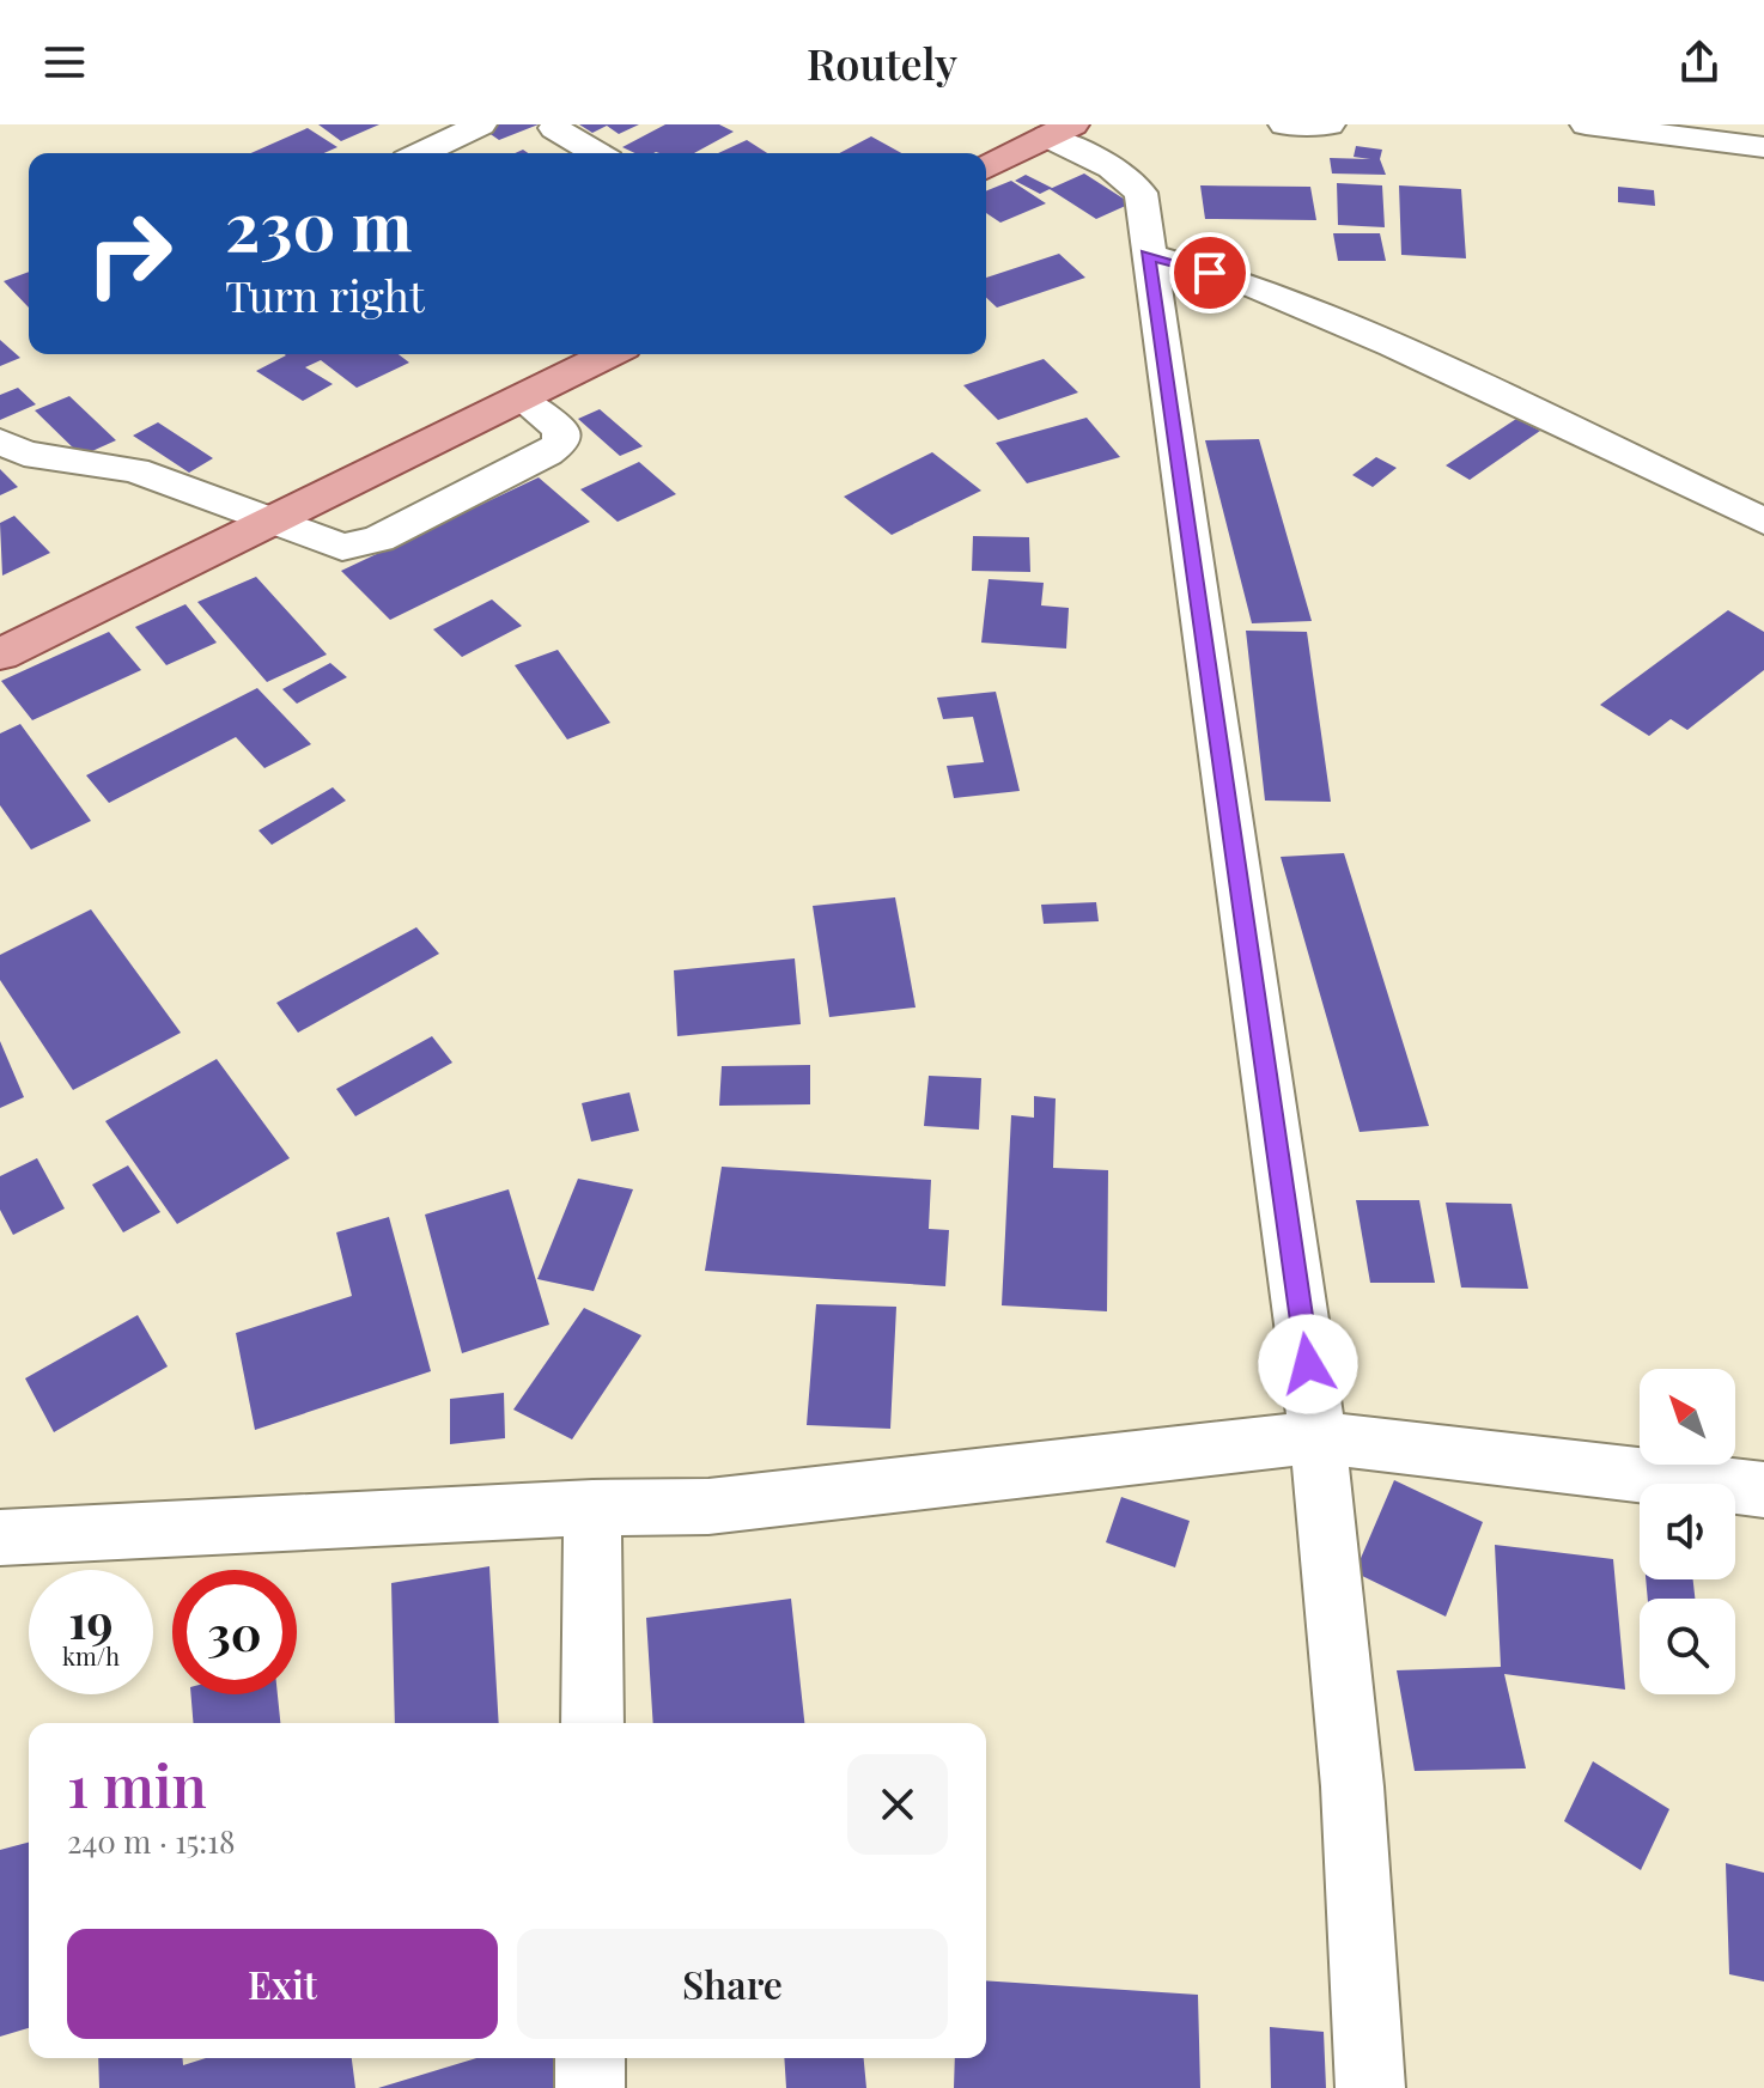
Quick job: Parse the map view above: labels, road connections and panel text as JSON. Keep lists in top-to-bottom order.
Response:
{
  "north": "top left",
  "page": {
    "header": "Routely",
    "turn": ["230 m", "Turn right"],
    "speed": "19 km/h",
    "limit": "30",
    "heading": ["1 min", "240 m · 15:18"],
    "buttons": ["Exit", "Share"]
  }
}
